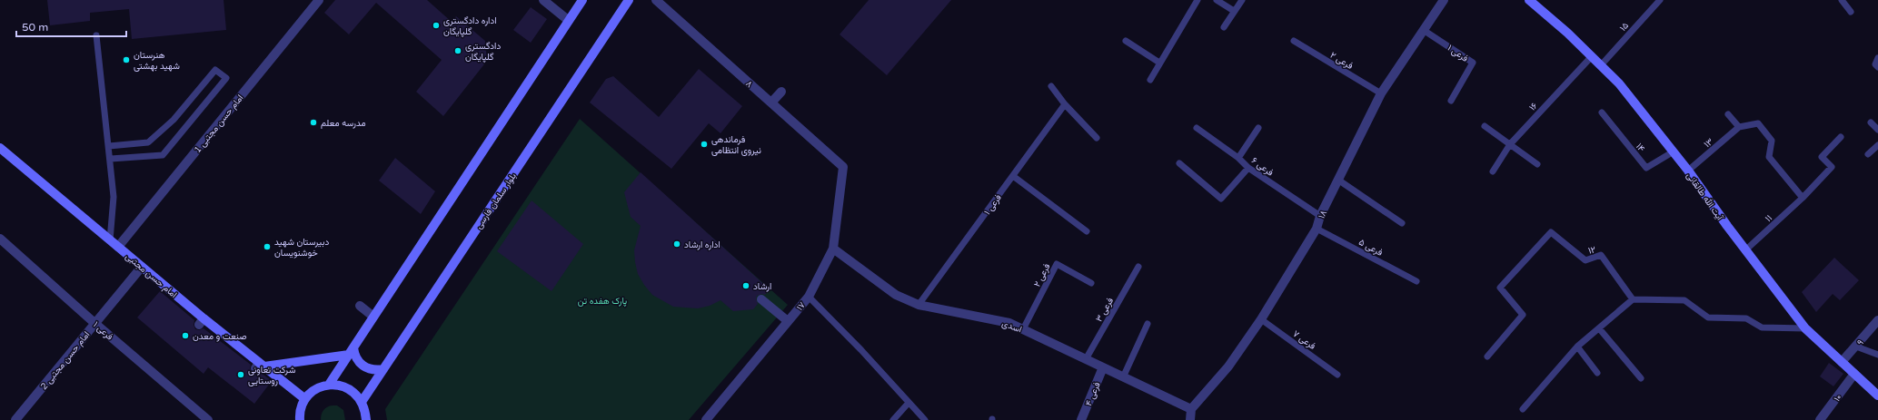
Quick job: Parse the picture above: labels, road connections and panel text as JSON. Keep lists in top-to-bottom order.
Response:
{
  "streets": {
    "main road": ["آیت الله طالقانی", "بلوار سلمان فارسی", "امام حسن مجتبی"],
    "street": [
      "فرعی ۱",
      "۸",
      "امام حسن مجتبی 1",
      "۱۸",
      "۱۷",
      "اسدی",
      "۹",
      "امام حسن مجتبی 2",
      "فرعی ۴",
      "۱۰"
    ],
    "lane": [
      "۱۵",
      "فرعی ۲",
      "۱۶",
      "۱۳",
      "۱۴",
      "فرعی ۶",
      "۱۱",
      "فرعی ۵",
      "۱۲",
      "فرعی ۳",
      "فرعی ۷"
    ]
  },
  "crossings": [
    ["۱۵", "آیت الله طالقانی"],
    ["فرعی ۱", "۱۸"],
    ["فرعی ۱", "اسدی"],
    ["فرعی ۱", "امام حسن مجتبی 2"],
    ["فرعی ۲", "۱۸"],
    ["فرعی ۲", "اسدی"],
    ["۸", "۱۷"],
    ["۱۶", "آیت الله طالقانی"],
    ["امام حسن مجتبی 1", "امام حسن مجتبی"],
    ["۱۳", "آیت الله طالقانی"],
    ["۱۴", "آیت الله طالقانی"],
    ["فرعی ۶", "۱۸"],
    ["آیت الله طالقانی", "۱۱"],
    ["آیت الله طالقانی", "۹"],
    ["آیت الله طالقانی", "۱۰"],
    ["۱۸", "فرعی ۵"],
    ["۱۸", "اسدی"],
    ["۱۸", "فرعی ۷"],
    ["امام حسن مجتبی", "امام حسن مجتبی 2"],
    ["۱۷", "اسدی"],
    ["فرعی ۳", "اسدی"],
    ["اسدی", "فرعی ۴"]
  ],
  "parks": ["پارک هفده تن"],
  "places": [
    "اداره دادگستری گلپایگان",
    "دادگستری گلپایگان",
    "هنرستان شهید بهشتی",
    "مدرسه معلم",
    "فرماندهی نیروی انتظامی",
    "اداره ارشاد",
    "دبیرستان شهید خوشنویسان",
    "ارشاد",
    "صنعت و معدن",
    "شرکت تعاونی روستایی"
  ],
  "scale_bar": "50 m"
}
